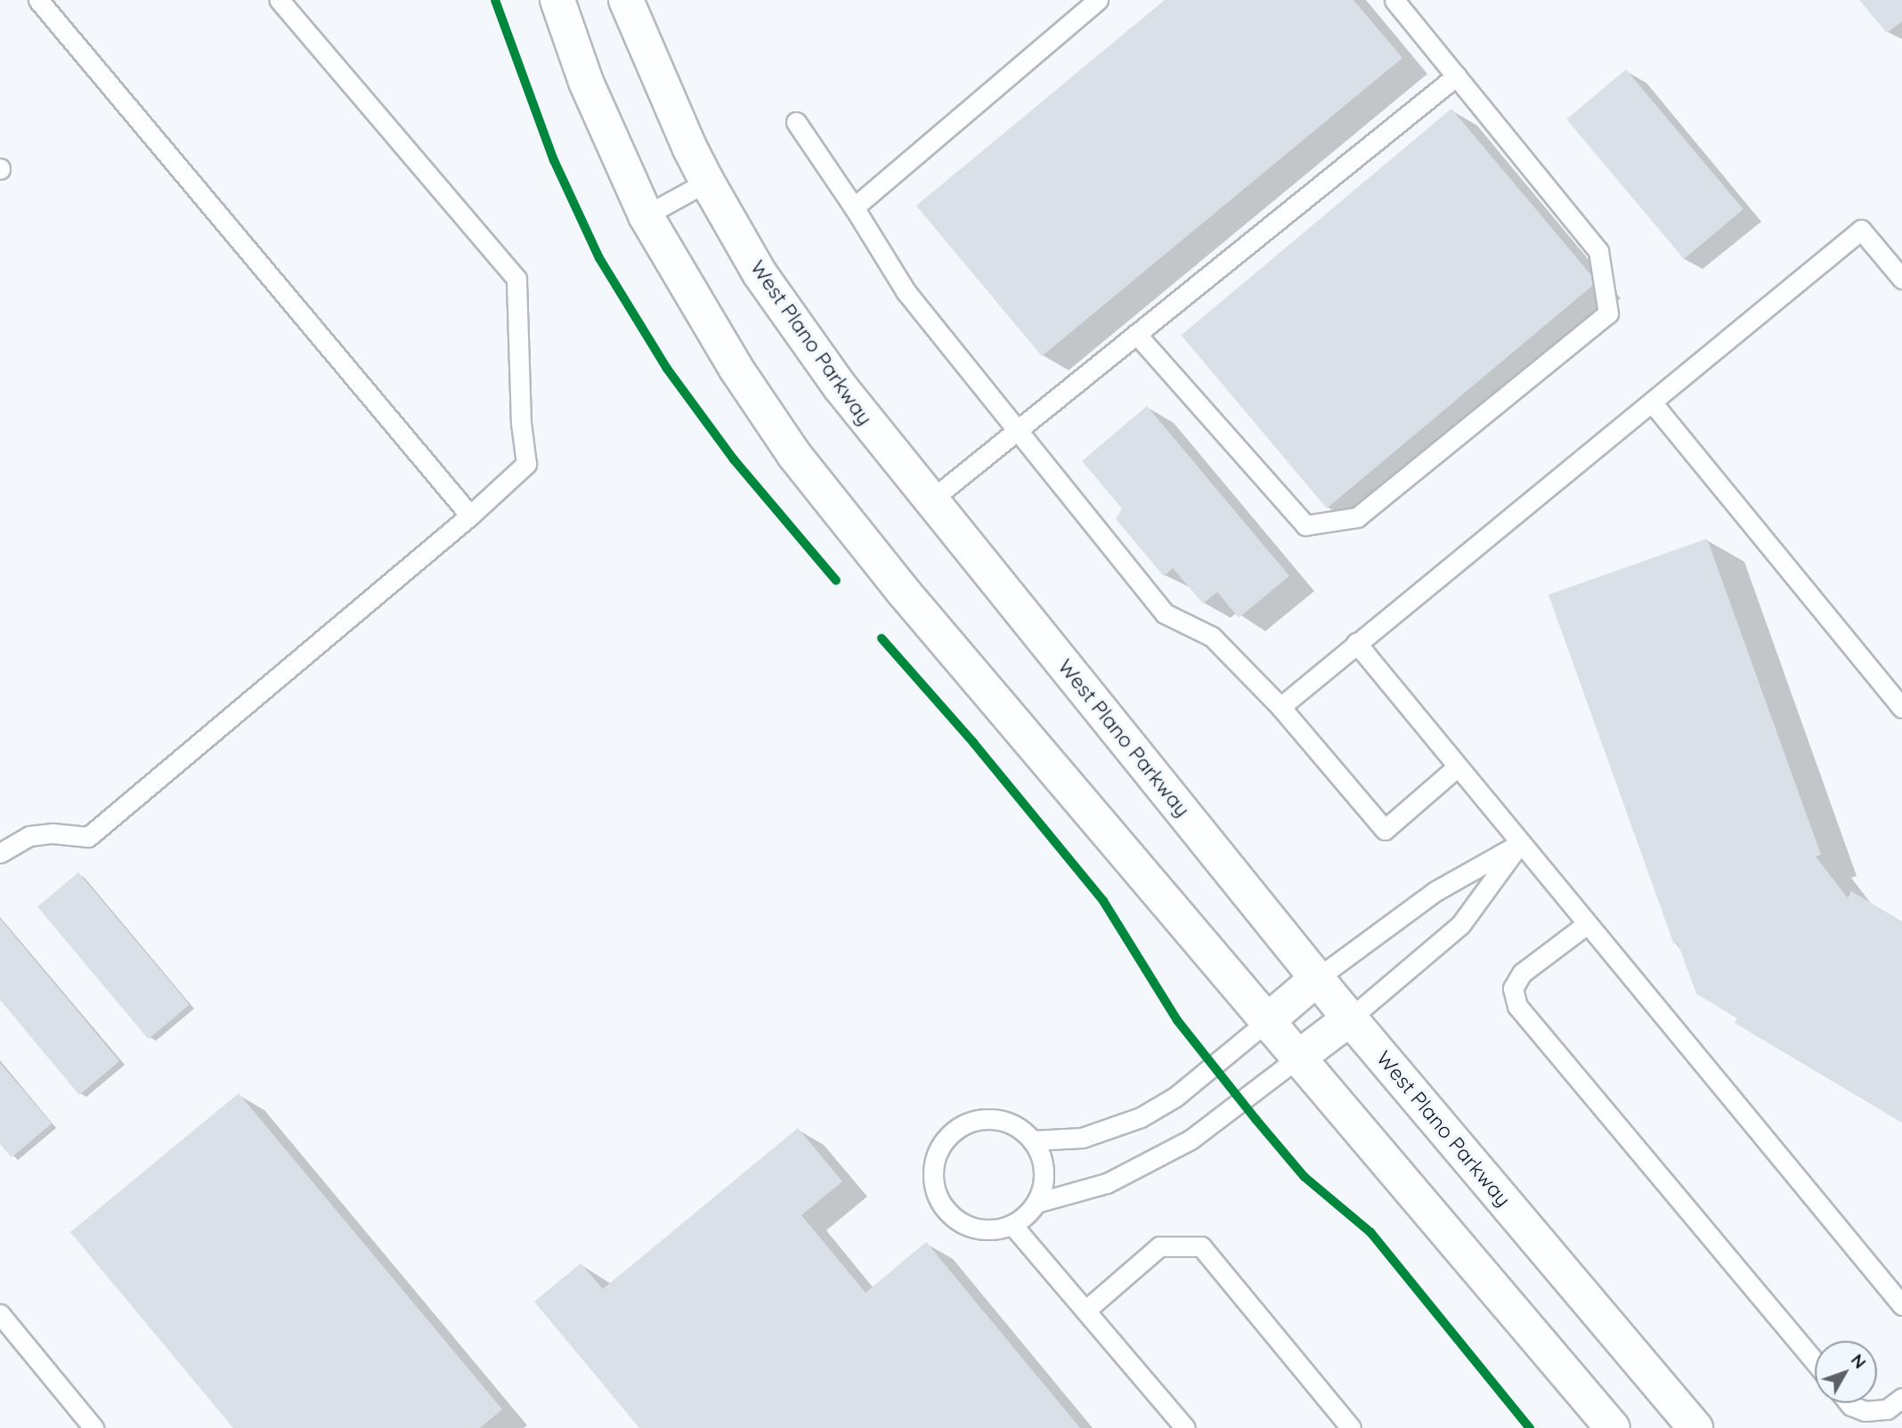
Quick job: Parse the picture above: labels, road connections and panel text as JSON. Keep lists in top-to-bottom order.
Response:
{
  "streets": {
    "main road": ["West Plano Parkway"]
  },
  "north": "top right"
}
